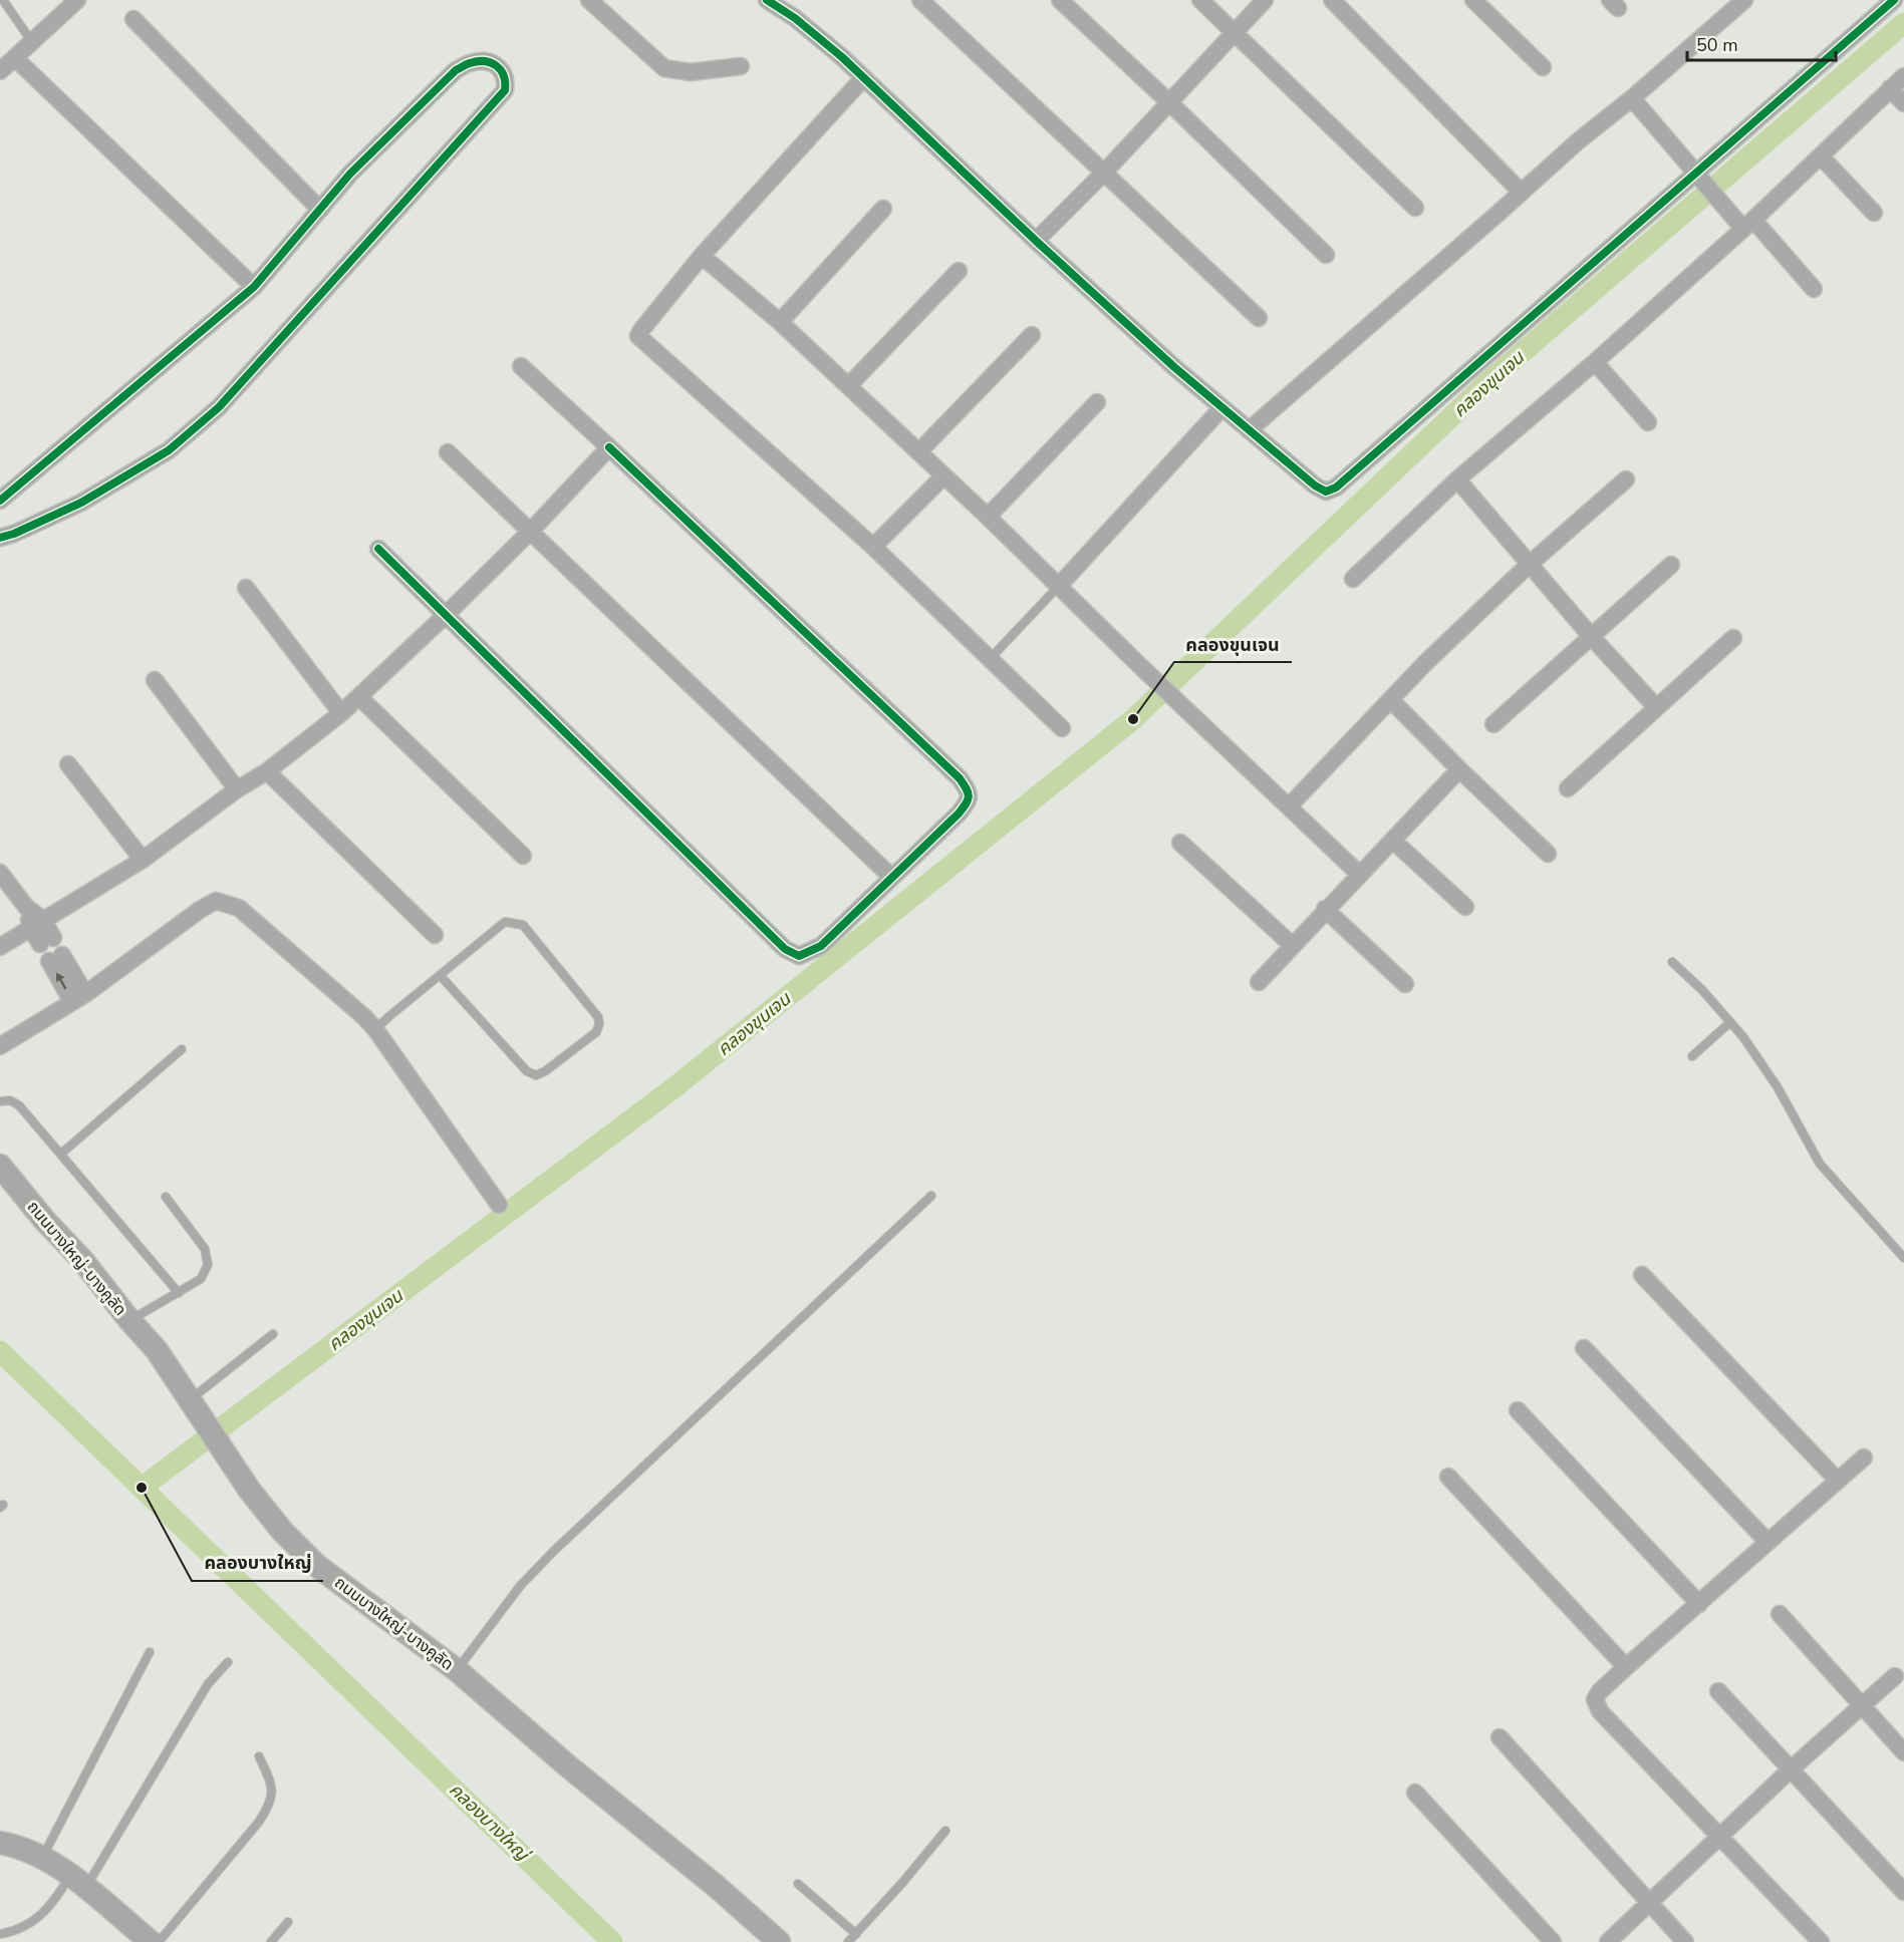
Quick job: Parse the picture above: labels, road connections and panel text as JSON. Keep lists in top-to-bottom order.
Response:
{
  "streets": {
    "street": ["ถนนบางใหญ่-บางคูลัด"]
  },
  "water": ["คลองขุนเจน", "คลองบางใหญ่"],
  "places": ["คลองขุนเจน", "คลองบางใหญ่"],
  "scale_bar": "50 m"
}
